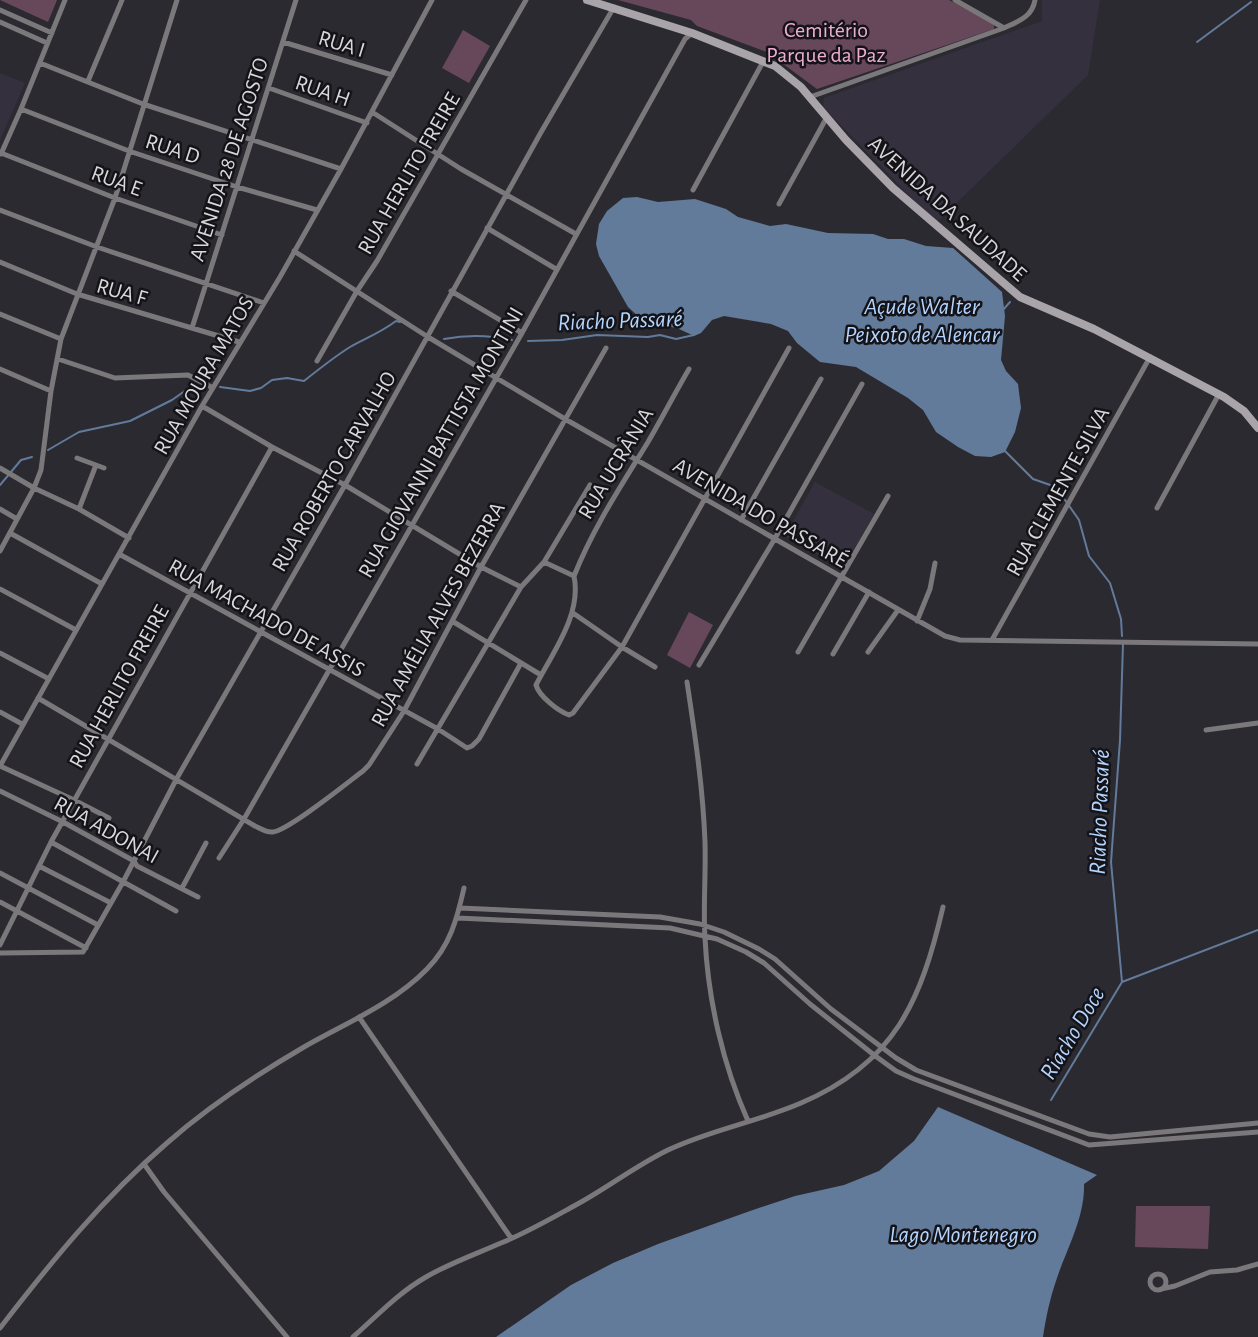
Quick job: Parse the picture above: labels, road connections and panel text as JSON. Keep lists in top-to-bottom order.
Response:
{
  "streets": {
    "street": [
      "RUA I",
      "RUA H",
      "RUA D",
      "AVENIDA 28 DE AGOSTO",
      "RUA HERLITO FREIRE",
      "RUA E",
      "AVENIDA DA SAUDADE",
      "RUA F",
      "RUA MOURA MATOS",
      "RUA GIOVANNI BATTISTA MONTINI",
      "RUA UCRÂNIA",
      "RUA ROBERTO CARVALHO",
      "RUA CLEMENTE SILVA",
      "AVENIDA DO PASSARÉ",
      "RUA AMÉLIA ALVES BEZERRA",
      "RUA MACHADO DE ASSIS",
      "RUA ADONAI"
    ]
  },
  "crossings": [
    ["RUA I", "AVENIDA 28 DE AGOSTO"],
    ["RUA I", "RUA MOURA MATOS"],
    ["RUA H", "AVENIDA 28 DE AGOSTO"],
    ["RUA H", "RUA MOURA MATOS"],
    ["RUA D", "AVENIDA 28 DE AGOSTO"],
    ["RUA D", "RUA MOURA MATOS"],
    ["AVENIDA 28 DE AGOSTO", "RUA E"],
    ["AVENIDA 28 DE AGOSTO", "RUA F"],
    ["RUA HERLITO FREIRE", "AVENIDA DO PASSARÉ"],
    ["RUA HERLITO FREIRE", "RUA MACHADO DE ASSIS"],
    ["RUA HERLITO FREIRE", "RUA ADONAI"],
    ["AVENIDA DA SAUDADE", "RUA GIOVANNI BATTISTA MONTINI"],
    ["AVENIDA DA SAUDADE", "RUA ROBERTO CARVALHO"],
    ["AVENIDA DA SAUDADE", "RUA CLEMENTE SILVA"],
    ["RUA F", "RUA MOURA MATOS"],
    ["RUA MOURA MATOS", "AVENIDA DO PASSARÉ"],
    ["RUA MOURA MATOS", "RUA MACHADO DE ASSIS"],
    ["RUA GIOVANNI BATTISTA MONTINI", "AVENIDA DO PASSARÉ"],
    ["RUA GIOVANNI BATTISTA MONTINI", "RUA AMÉLIA ALVES BEZERRA"],
    ["RUA GIOVANNI BATTISTA MONTINI", "RUA MACHADO DE ASSIS"],
    ["RUA UCRÂNIA", "AVENIDA DO PASSARÉ"],
    ["RUA ROBERTO CARVALHO", "AVENIDA DO PASSARÉ"],
    ["RUA ROBERTO CARVALHO", "RUA MACHADO DE ASSIS"],
    ["RUA ROBERTO CARVALHO", "RUA ADONAI"],
    ["RUA CLEMENTE SILVA", "AVENIDA DO PASSARÉ"],
    ["AVENIDA DO PASSARÉ", "RUA AMÉLIA ALVES BEZERRA"],
    ["RUA AMÉLIA ALVES BEZERRA", "RUA MACHADO DE ASSIS"]
  ],
  "water": [
    "Açude Walter Peixoto de Alencar",
    "Riacho Passaré",
    "Riacho Doce",
    "Lago Montenegro"
  ],
  "parks": ["Cemitério Parque da Paz"]
}
